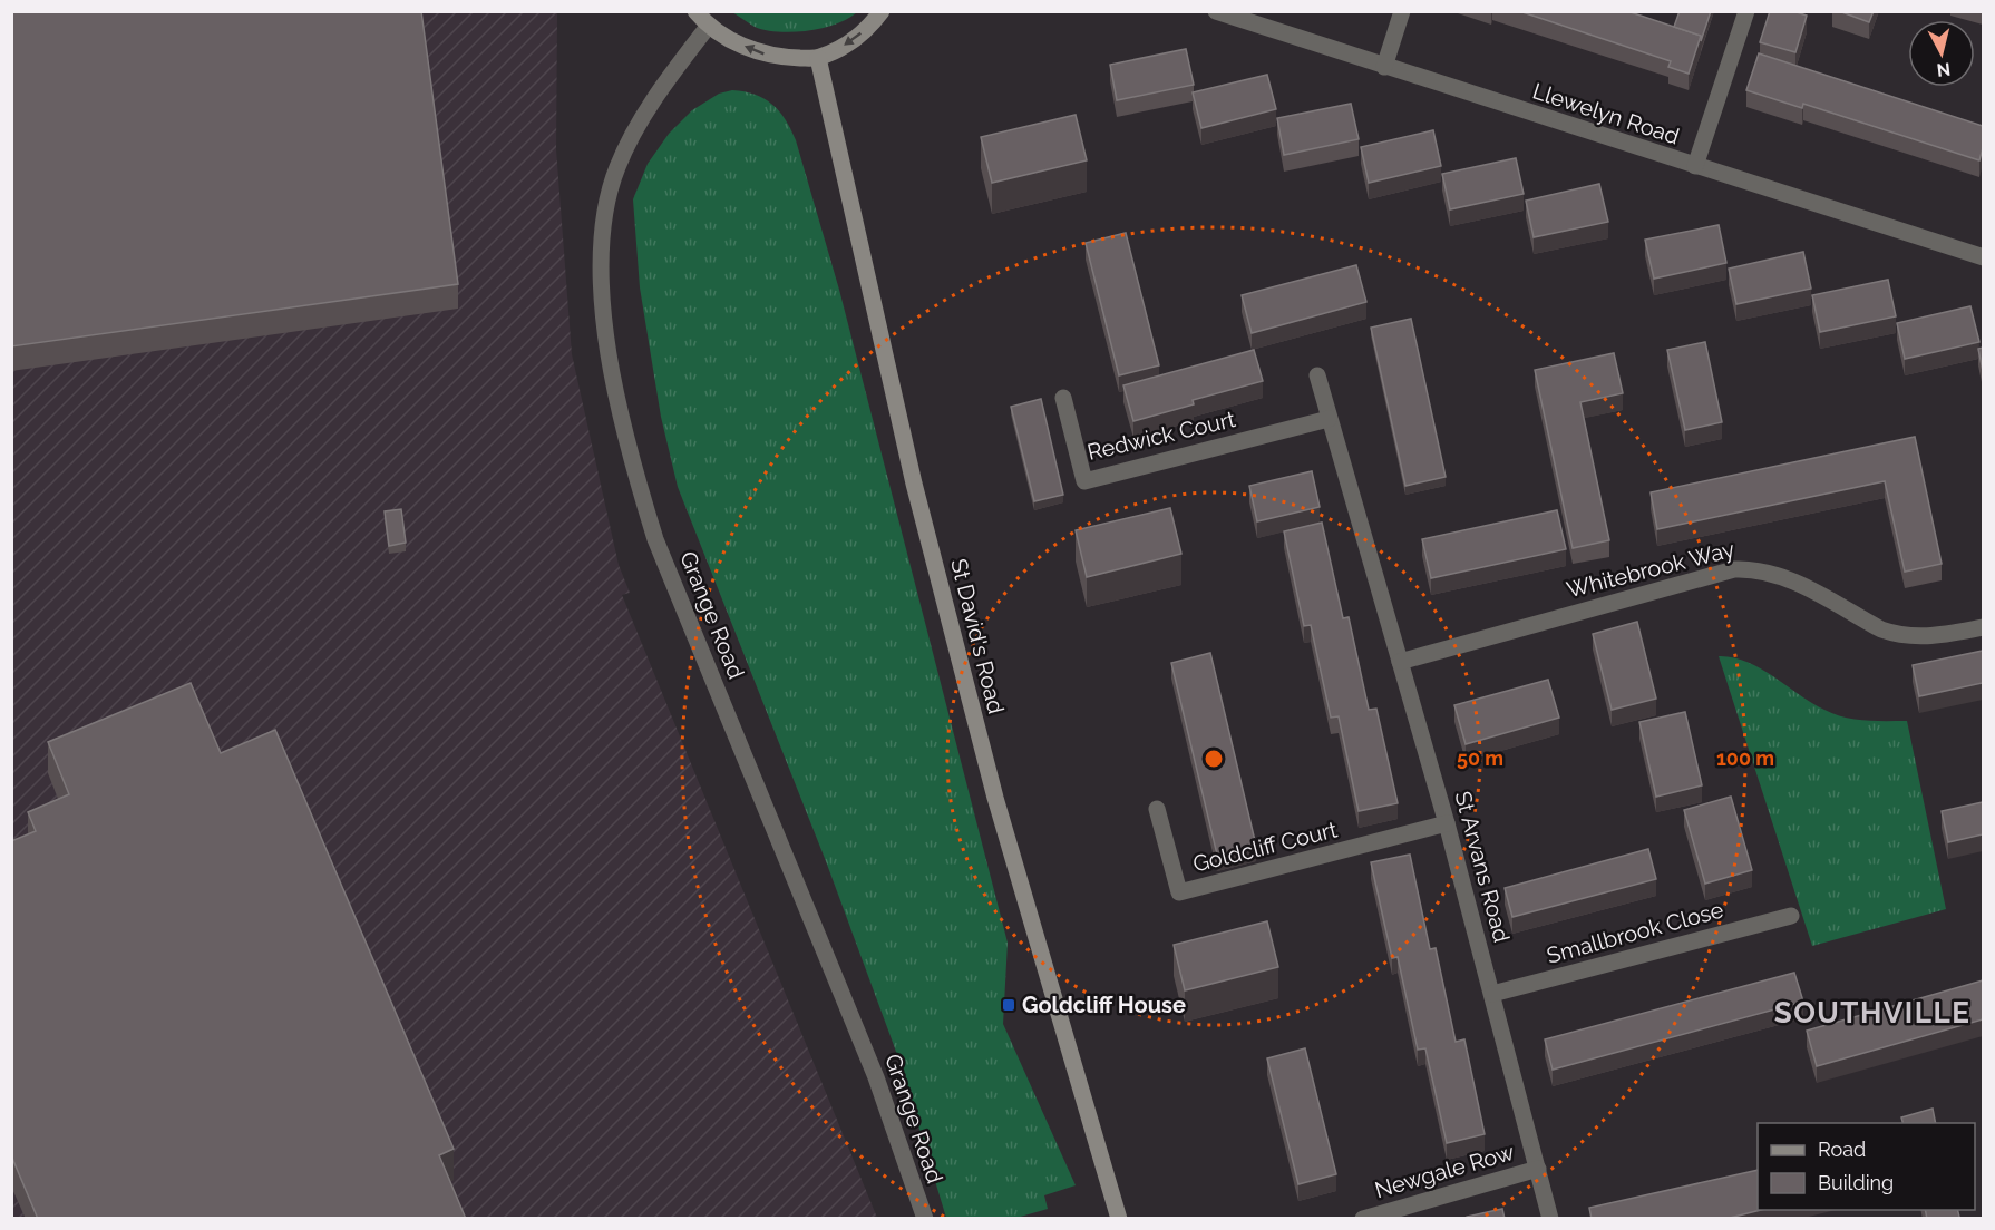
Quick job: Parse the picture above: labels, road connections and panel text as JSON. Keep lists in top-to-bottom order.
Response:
{
  "streets": {
    "street": [
      "Llewelyn Road",
      "Redwick Court",
      "Whitebrook Way",
      "Grange Road",
      "St David's Road",
      "Goldcliff Court",
      "St Arvans Road",
      "Smallbrook Close",
      "Newgale Row"
    ]
  },
  "crossings": [
    ["Redwick Court", "St Arvans Road"],
    ["Whitebrook Way", "St Arvans Road"],
    ["Goldcliff Court", "St Arvans Road"],
    ["St Arvans Road", "Smallbrook Close"],
    ["St Arvans Road", "Newgale Row"]
  ],
  "districts": ["SOUTHVILLE"],
  "places": {
    "transit": ["Goldcliff House"]
  },
  "legend": ["Road", "Building"],
  "north": "bottom",
  "rings": ["50 m", "100 m"]
}
